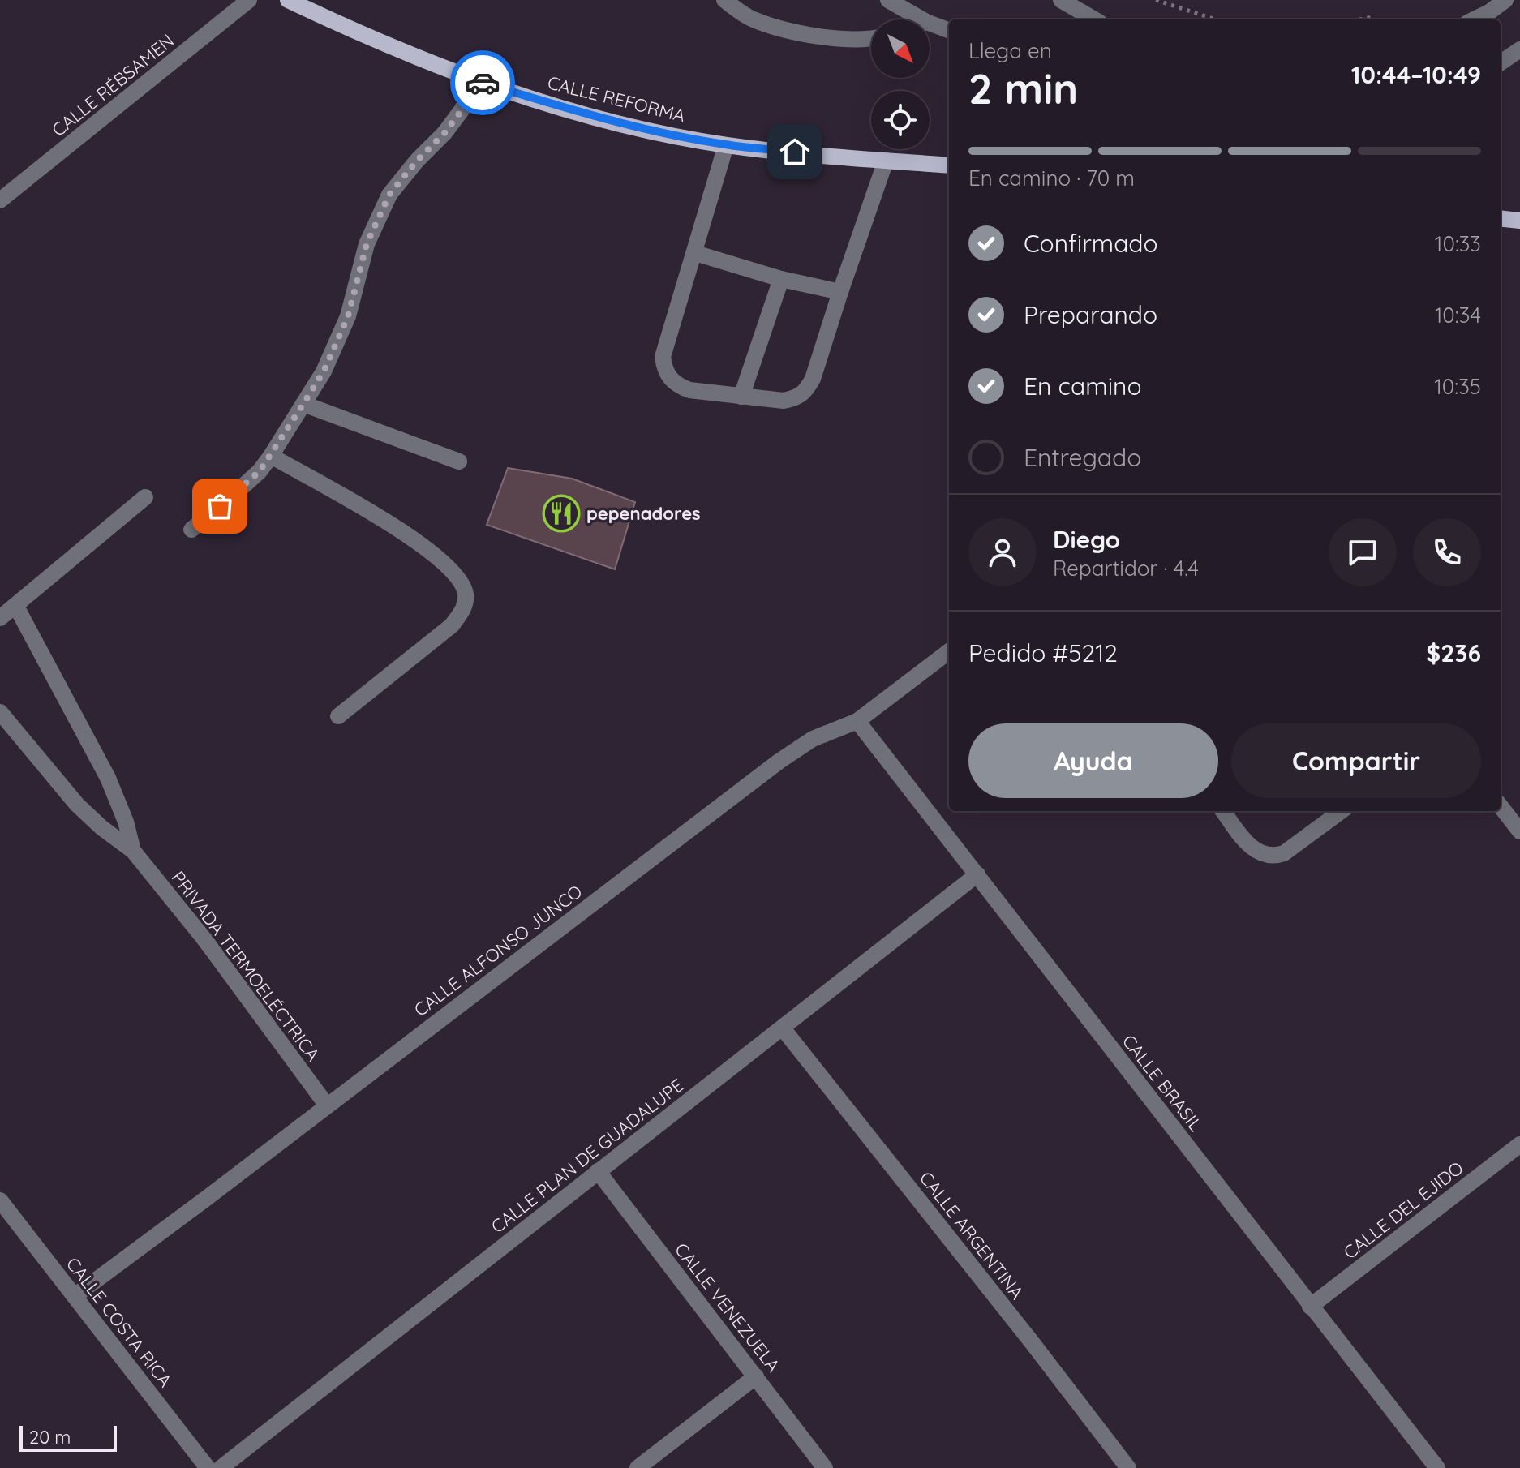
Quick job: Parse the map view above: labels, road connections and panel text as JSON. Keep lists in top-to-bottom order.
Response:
{
  "streets": {
    "main road": ["CALLE REFORMA"],
    "street": [
      "CALLE RÉBSAMEN",
      "CALLE ALFONSO JUNCO",
      "PRIVADA TERMOELÉCTRICA",
      "CALLE BRASIL",
      "CALLE PLAN DE GUADALUPE",
      "CALLE DEL EJIDO",
      "CALLE ARGENTINA",
      "CALLE VENEZUELA",
      "CALLE COSTA RICA"
    ]
  },
  "crossings": [
    ["CALLE ALFONSO JUNCO", "PRIVADA TERMOELÉCTRICA"],
    ["CALLE ALFONSO JUNCO", "CALLE BRASIL"],
    ["CALLE ALFONSO JUNCO", "CALLE COSTA RICA"],
    ["CALLE BRASIL", "CALLE PLAN DE GUADALUPE"],
    ["CALLE BRASIL", "CALLE DEL EJIDO"],
    ["CALLE PLAN DE GUADALUPE", "CALLE ARGENTINA"],
    ["CALLE PLAN DE GUADALUPE", "CALLE VENEZUELA"]
  ],
  "places": {
    "restaurant": ["pepenadores"]
  },
  "scale_bar": "20 m",
  "north": "bottom right",
  "page": {
    "heading": ["2 min", "Llega en", "10:44–10:49"],
    "panel": [
      "Diego",
      "Repartidor · 4.4",
      "Pedido #5212",
      "$236"
    ],
    "bar": "En camino · 70 m",
    "list": [
      ["Confirmado", "10:33"],
      ["Preparando", "10:34"],
      ["En camino", "10:35"],
      "Entregado"
    ],
    "buttons": ["Ayuda", "Compartir"],
    "scale": "20 m"
  }
}
